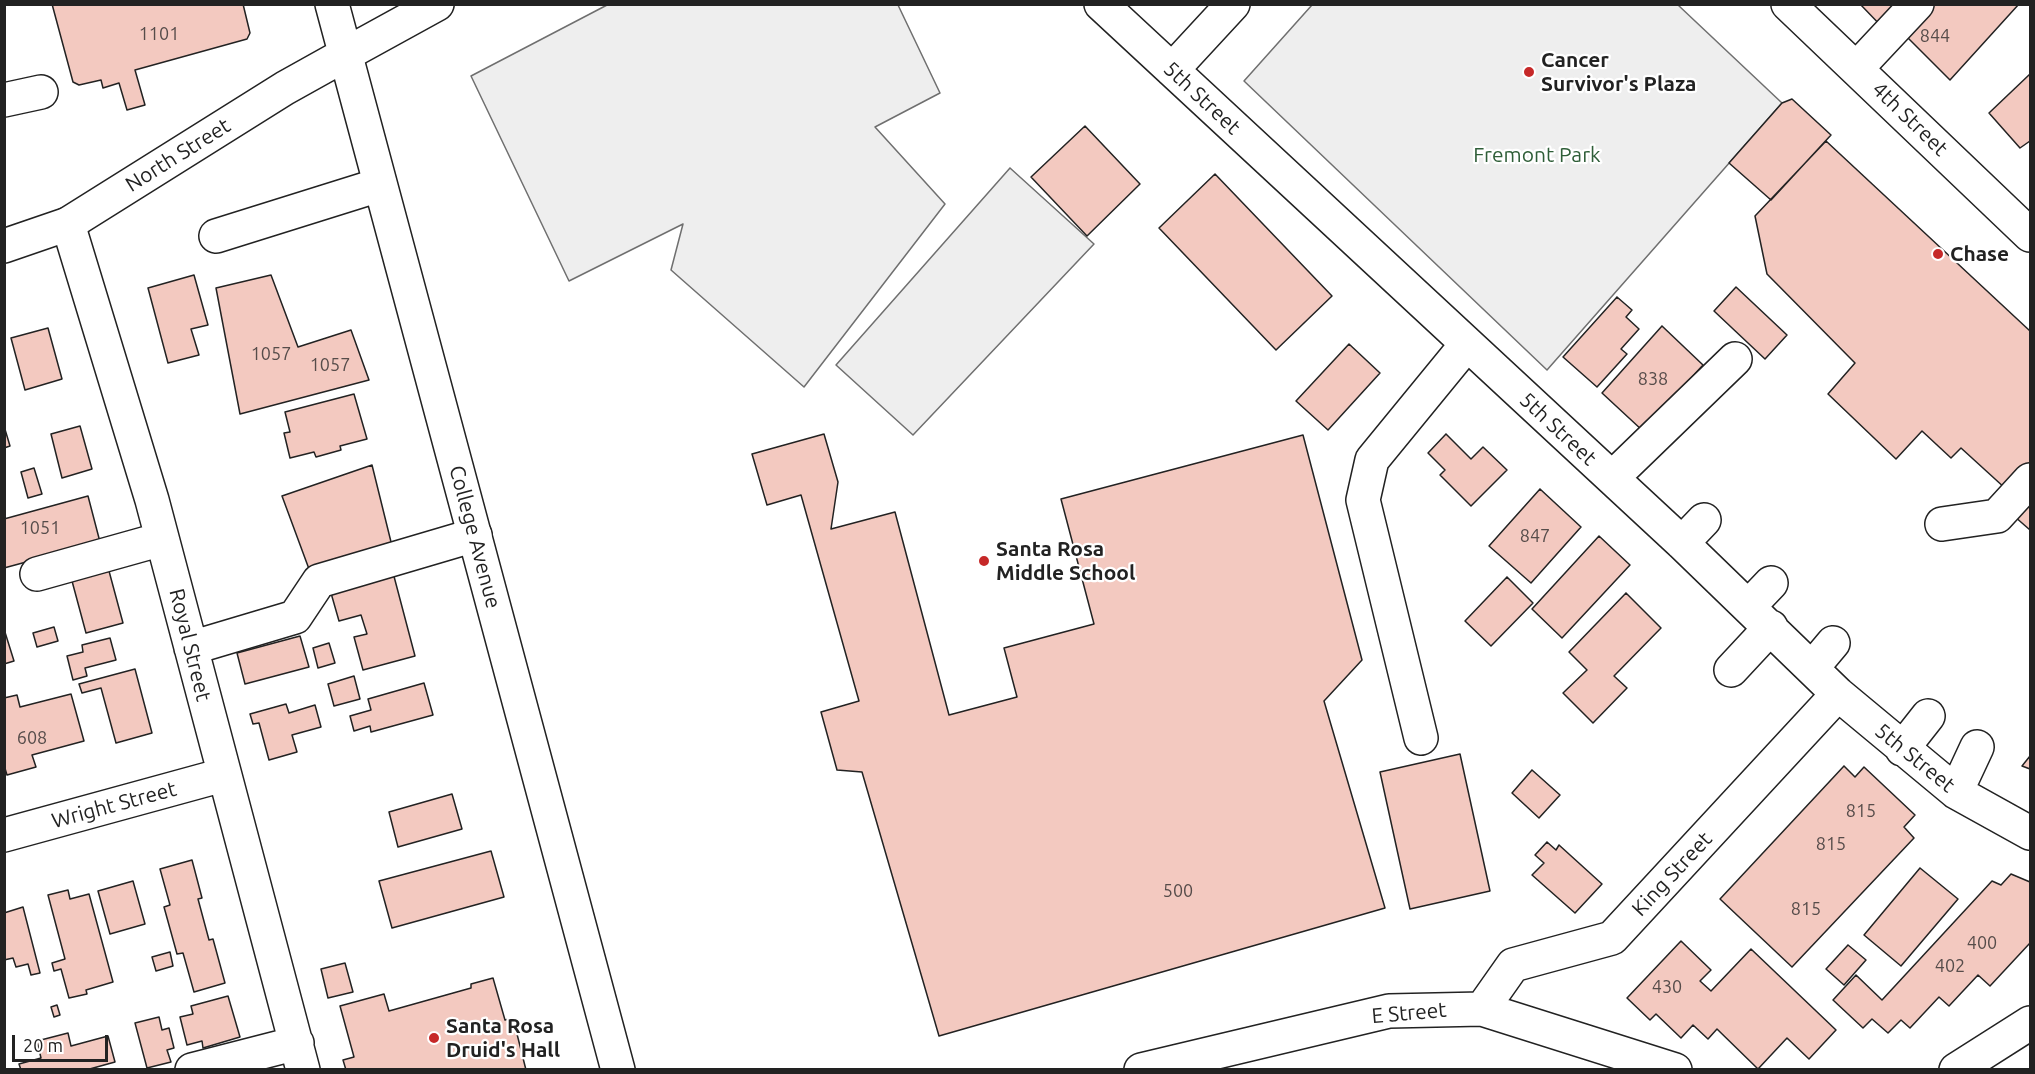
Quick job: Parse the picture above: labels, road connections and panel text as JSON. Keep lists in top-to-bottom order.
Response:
{
  "streets": {
    "street": [
      "5th Street",
      "4th Street",
      "North Street",
      "College Avenue",
      "Royal Street",
      "Wright Street",
      "King Street",
      "E Street"
    ]
  },
  "crossings": [
    ["5th Street", "King Street"],
    ["North Street", "College Avenue"],
    ["North Street", "Royal Street"],
    ["Royal Street", "Wright Street"],
    ["King Street", "E Street"]
  ],
  "parks": ["Fremont Park"],
  "places": [
    "Cancer Survivor's Plaza",
    "Chase",
    "Santa Rosa Middle School",
    "Santa Rosa Druid's Hall"
  ],
  "house_numbers": [
    "1101",
    "844",
    "1057",
    "1057",
    "838",
    "1051",
    "847",
    "608",
    "815",
    "815",
    "500",
    "815",
    "400",
    "402",
    "430"
  ],
  "scale_bar": "20 m"
}
